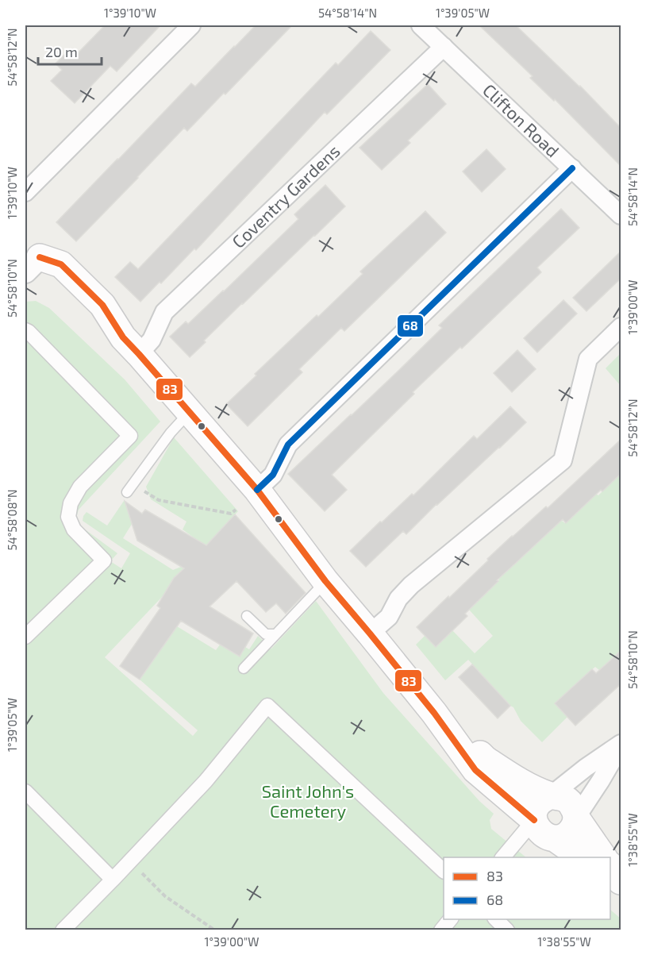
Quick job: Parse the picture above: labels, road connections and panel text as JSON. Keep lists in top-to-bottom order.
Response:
{
  "streets": {
    "street": ["Clifton Road", "Coventry Gardens"]
  },
  "crossings": [
    ["Clifton Road", "Coventry Gardens"]
  ],
  "parks": ["Saint John's Cemetery"],
  "lines": ["transit line 68", "transit line 83"],
  "legend": ["83", "68"],
  "scale_bar": "20 m",
  "coordinates": [
    "1°39'10\"W",
    "54°58'14\"N",
    "1°39'05\"W",
    "54°58'12\"N",
    "54°58'10\"N",
    "1°39'00\"W",
    "54°58'08\"N",
    "1°38'55\"W"
  ]
}
